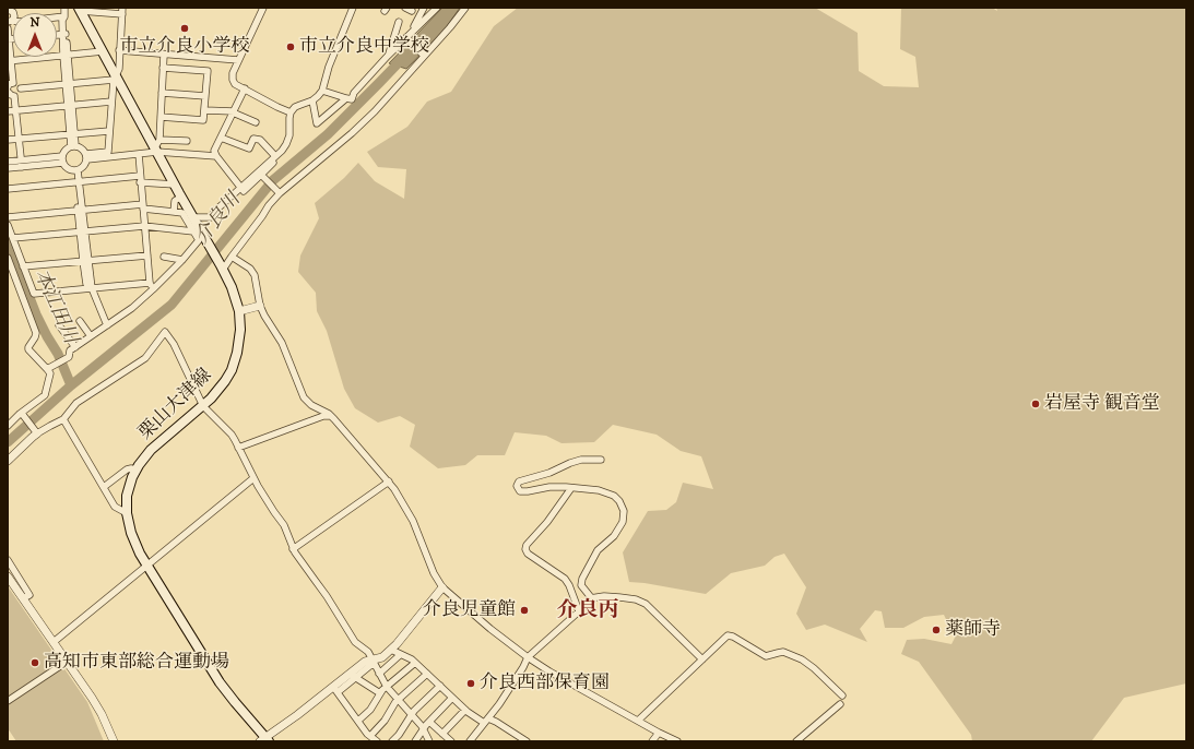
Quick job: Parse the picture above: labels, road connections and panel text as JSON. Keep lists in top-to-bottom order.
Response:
{
  "streets": {
    "main road": ["栗山大津線"]
  },
  "districts": ["介良丙"],
  "water": ["介良川", "本江田川"],
  "places": [
    "市立介良小学校",
    "市立介良中学校",
    "岩屋寺 観音堂",
    "介良児童館",
    "薬師寺",
    "高知市東部総合運動場",
    "介良西部保育園"
  ],
  "north": "top"
}
